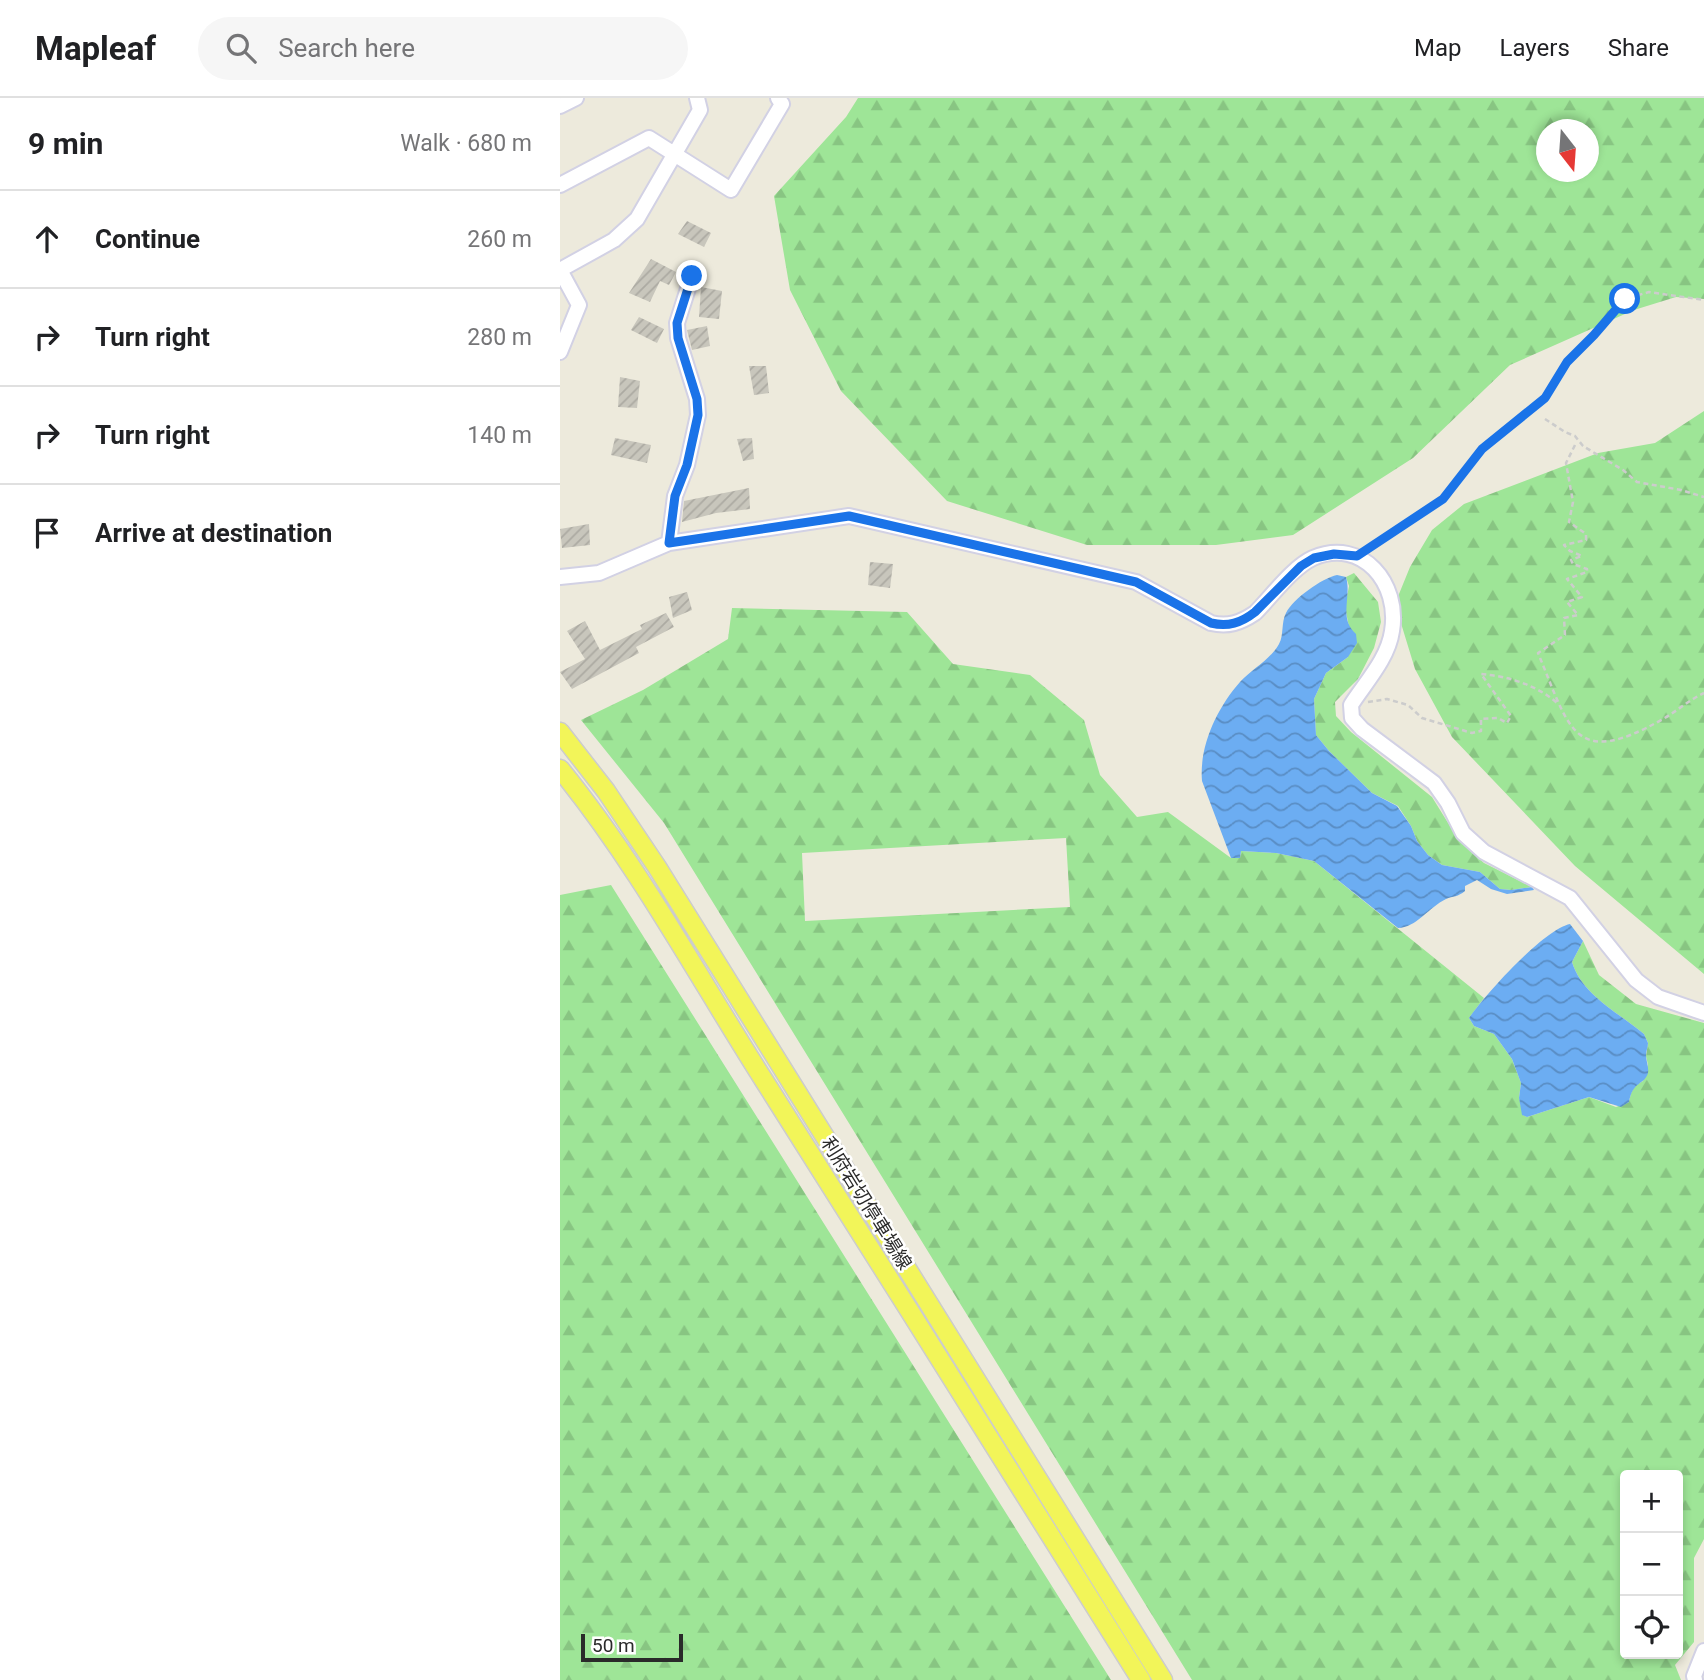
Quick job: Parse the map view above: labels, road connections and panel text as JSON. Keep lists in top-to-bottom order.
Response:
{
  "streets": {
    "main road": ["利府岩切停車場線"]
  },
  "scale_bar": "50 m",
  "north": "bottom",
  "page": {
    "header": "Mapleaf",
    "search": "Search here",
    "nav": ["Map", "Layers", "Share"],
    "heading": ["9 min", "Walk · 680 m"],
    "list": [
      ["Continue", "260 m"],
      ["Turn right", "280 m"],
      ["Turn right", "140 m"],
      "Arrive at destination"
    ],
    "map_buttons": ["+", "−"],
    "scale": "50 m"
  }
}
